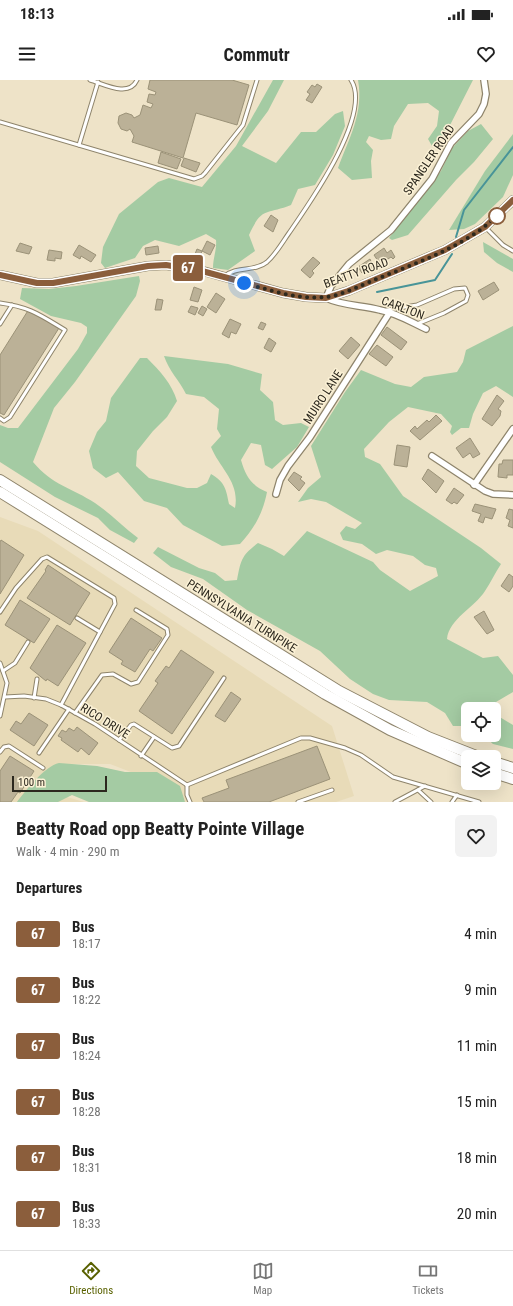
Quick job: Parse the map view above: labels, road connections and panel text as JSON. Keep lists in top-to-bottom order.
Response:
{
  "streets": {
    "highway": ["PENNSYLVANIA TURNPIKE"],
    "street": [
      "SPANGLER ROAD",
      "BEATTY ROAD",
      "CARLTON",
      "MUIRO LANE"
    ],
    "lane": ["RICO DRIVE"]
  },
  "crossings": [
    ["SPANGLER ROAD", "BEATTY ROAD"],
    ["SPANGLER ROAD", "CARLTON"],
    ["BEATTY ROAD", "CARLTON"],
    ["CARLTON", "MUIRO LANE"]
  ],
  "lines": ["bus line 67"],
  "scale_bar": "100 m",
  "page": {
    "status": "18:13",
    "header": "Commutr",
    "on_map": "67",
    "scale": "100 m",
    "heading": [
      ["Beatty Road opp Beatty Pointe Village", "Walk · 4 min · 290 m"],
      "Departures"
    ],
    "list": [
      {
        "mark": "67",
        "name": "Bus",
        "note": "18:17",
        "value": "4 min"
      },
      {
        "mark": "67",
        "name": "Bus",
        "note": "18:22",
        "value": "9 min"
      },
      {
        "mark": "67",
        "name": "Bus",
        "note": "18:24",
        "value": "11 min"
      },
      {
        "mark": "67",
        "name": "Bus",
        "note": "18:28",
        "value": "15 min"
      },
      {
        "mark": "67",
        "name": "Bus",
        "note": "18:31",
        "value": "18 min"
      },
      {
        "mark": "67",
        "name": "Bus",
        "note": "18:33",
        "value": "20 min"
      }
    ],
    "tabs": ["Directions", "Map", "Tickets"]
  }
}
